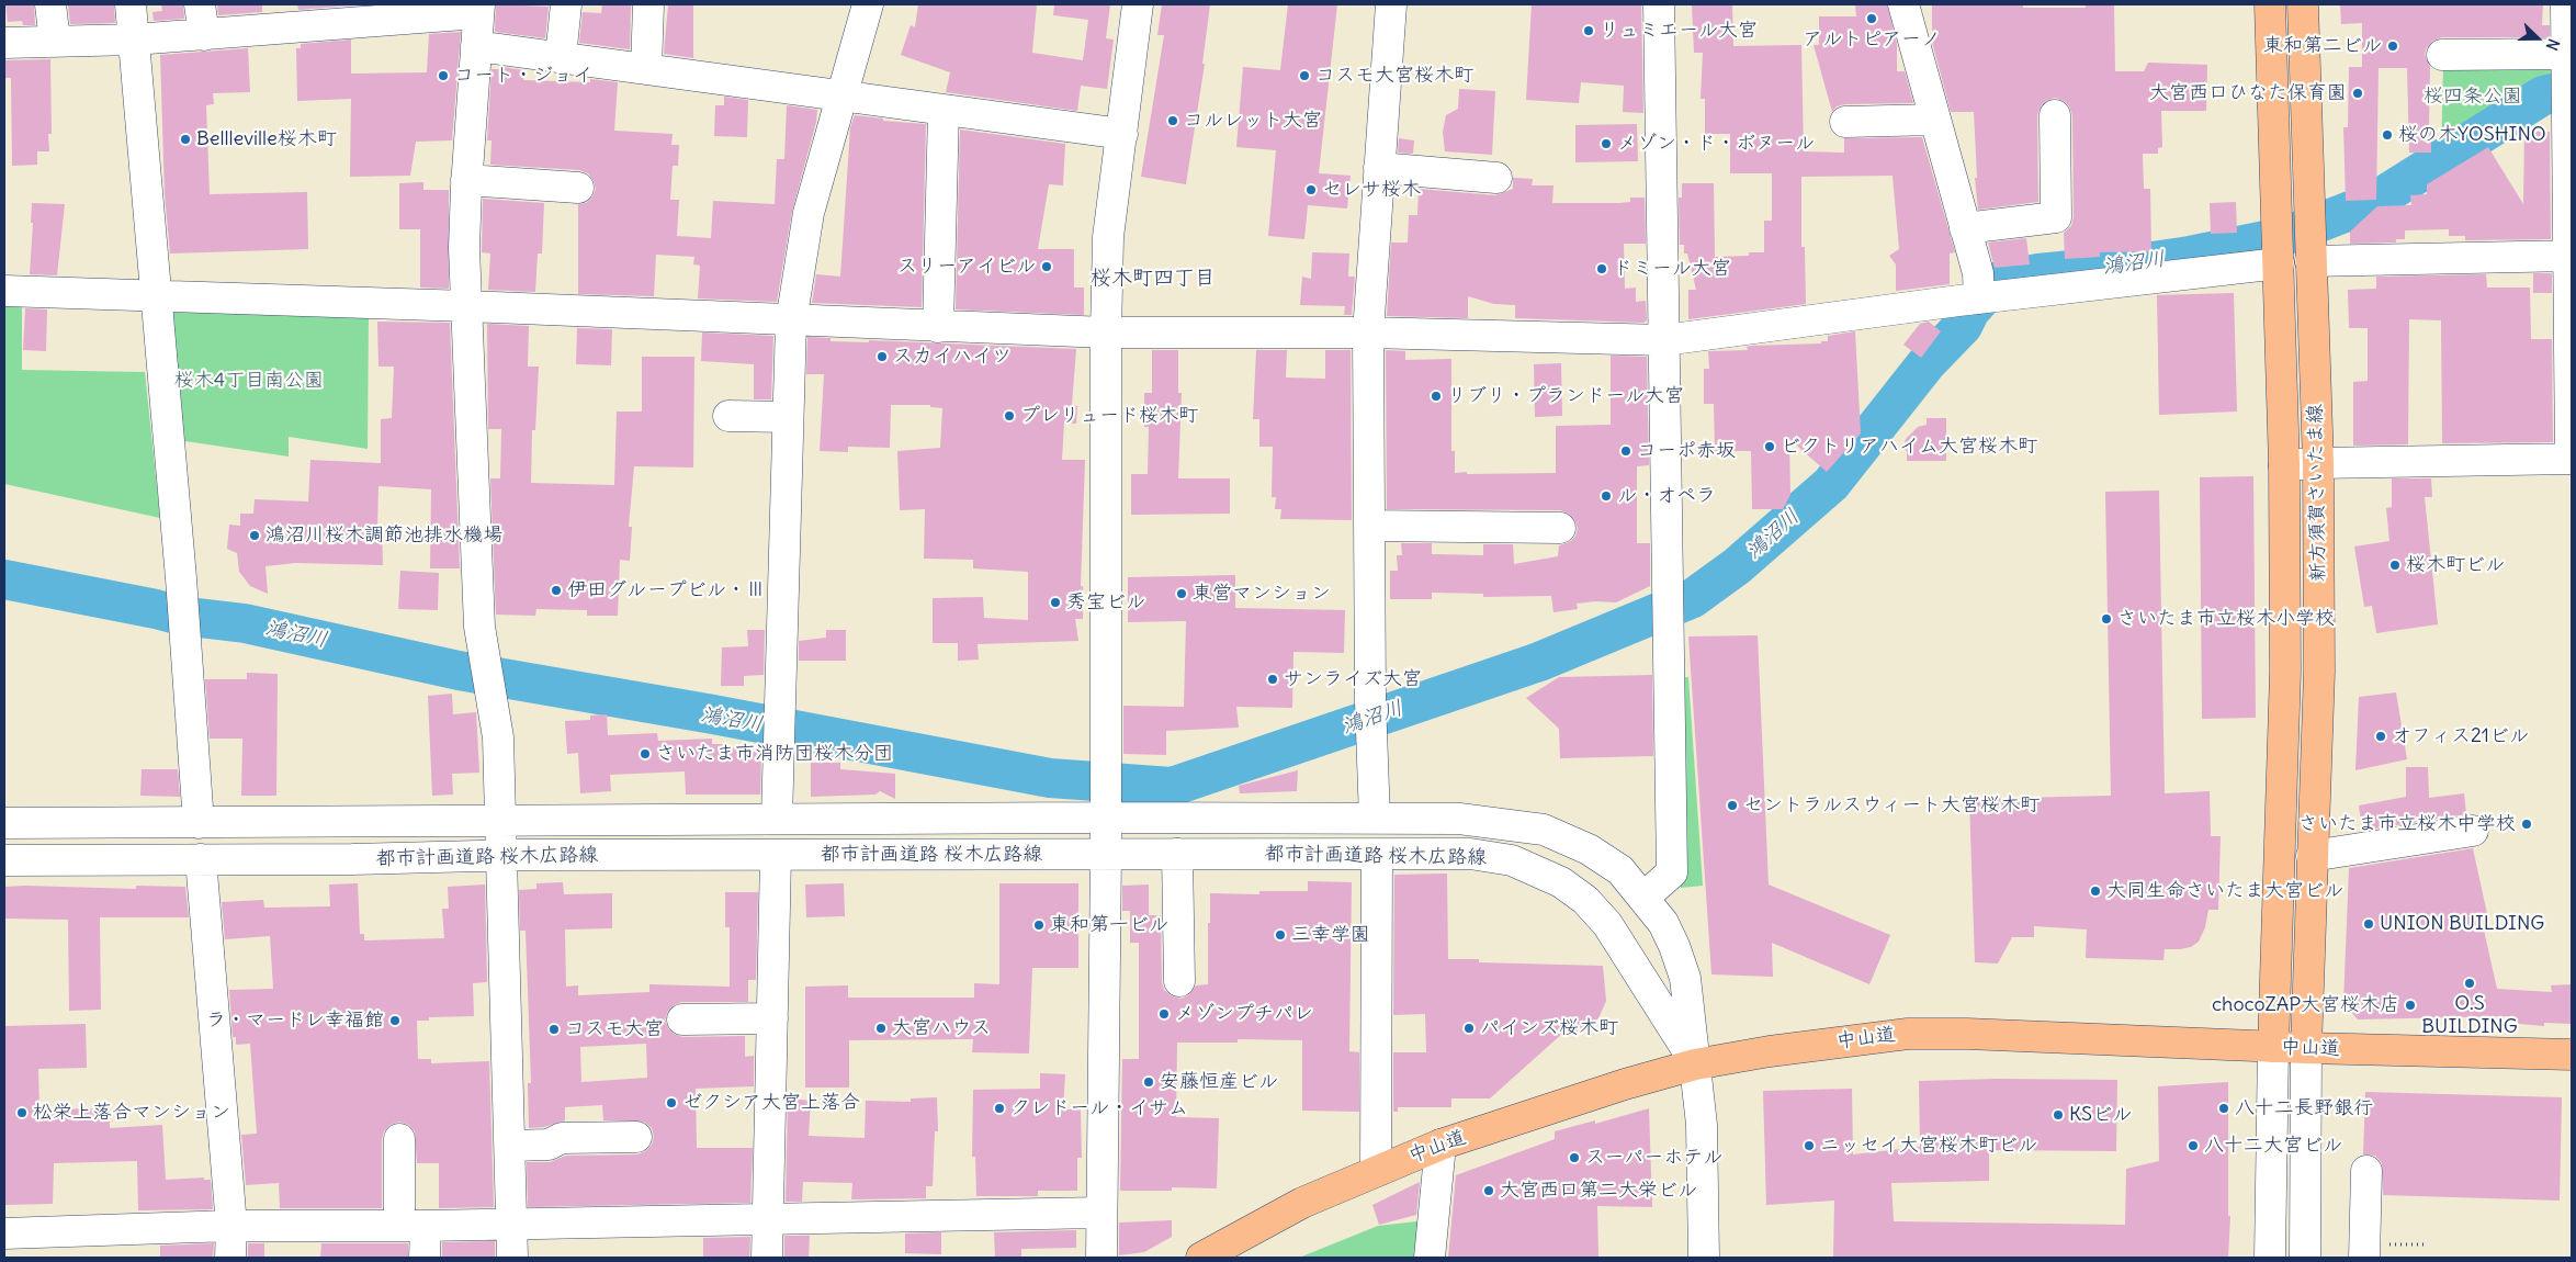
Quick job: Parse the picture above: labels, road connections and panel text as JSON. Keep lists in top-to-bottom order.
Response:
{
  "streets": {
    "main road": ["新方須賀さいたま線", "中山道"],
    "street": ["都市計画道路 桜木広路線"]
  },
  "crossings": [
    ["新方須賀さいたま線", "中山道"],
    ["都市計画道路 桜木広路線", "中山道"]
  ],
  "districts": ["桜木町四丁目"],
  "water": ["鴻沼川"],
  "parks": ["桜四条公園", "桜木4丁目南公園"],
  "places": [
    "アルトピアーノ",
    "リュミエール大宮",
    "東和第二ビル",
    "コート・ジョイ",
    "コスモ大宮桜木町",
    "大宮西口ひなた保育園",
    "コルレット大宮",
    "桜の木YOSHINO",
    "Bellleville桜木町",
    "メゾン・ド・ボヌール",
    "セレサ桜木",
    "スリーアイビル",
    "ドミール大宮",
    "スカイハイツ",
    "リブリ・プランドール大宮",
    "プレリュード桜木町",
    "ビクトリアハイム大宮桜木町",
    "コーポ赤坂",
    "ル・オペラ",
    "鴻沼川桜木調節池排水機場",
    "桜木町ビル",
    "伊田グループビル・Ⅲ",
    "東営マンション",
    "秀宝ビル",
    "さいたま市立桜木小学校",
    "サンライズ大宮",
    "オフィス21ビル",
    "さいたま市消防団桜木分団",
    "セントラルスウィート大宮桜木町",
    "さいたま市立桜木中学校",
    "大同生命さいたま大宮ビル",
    "UNION BUILDING",
    "東和第一ビル",
    "三幸学園",
    "O.S BUILDING",
    "chocoZAP大宮桜木店",
    "メゾンプチパレ",
    "ラ・マードレ幸福館",
    "大宮ハウス",
    "パインズ桜木町",
    "コスモ大宮",
    "安藤恒産ビル",
    "ゼクシア大宮上落合",
    "クレドール・イサム",
    "八十二長野銀行",
    "松栄上落合マンション",
    "KSビル",
    "ニッセイ大宮桜木町ビル",
    "八十二大宮ビル",
    "スーパーホテル",
    "大宮西口第二大栄ビル"
  ],
  "north": "right"
}
